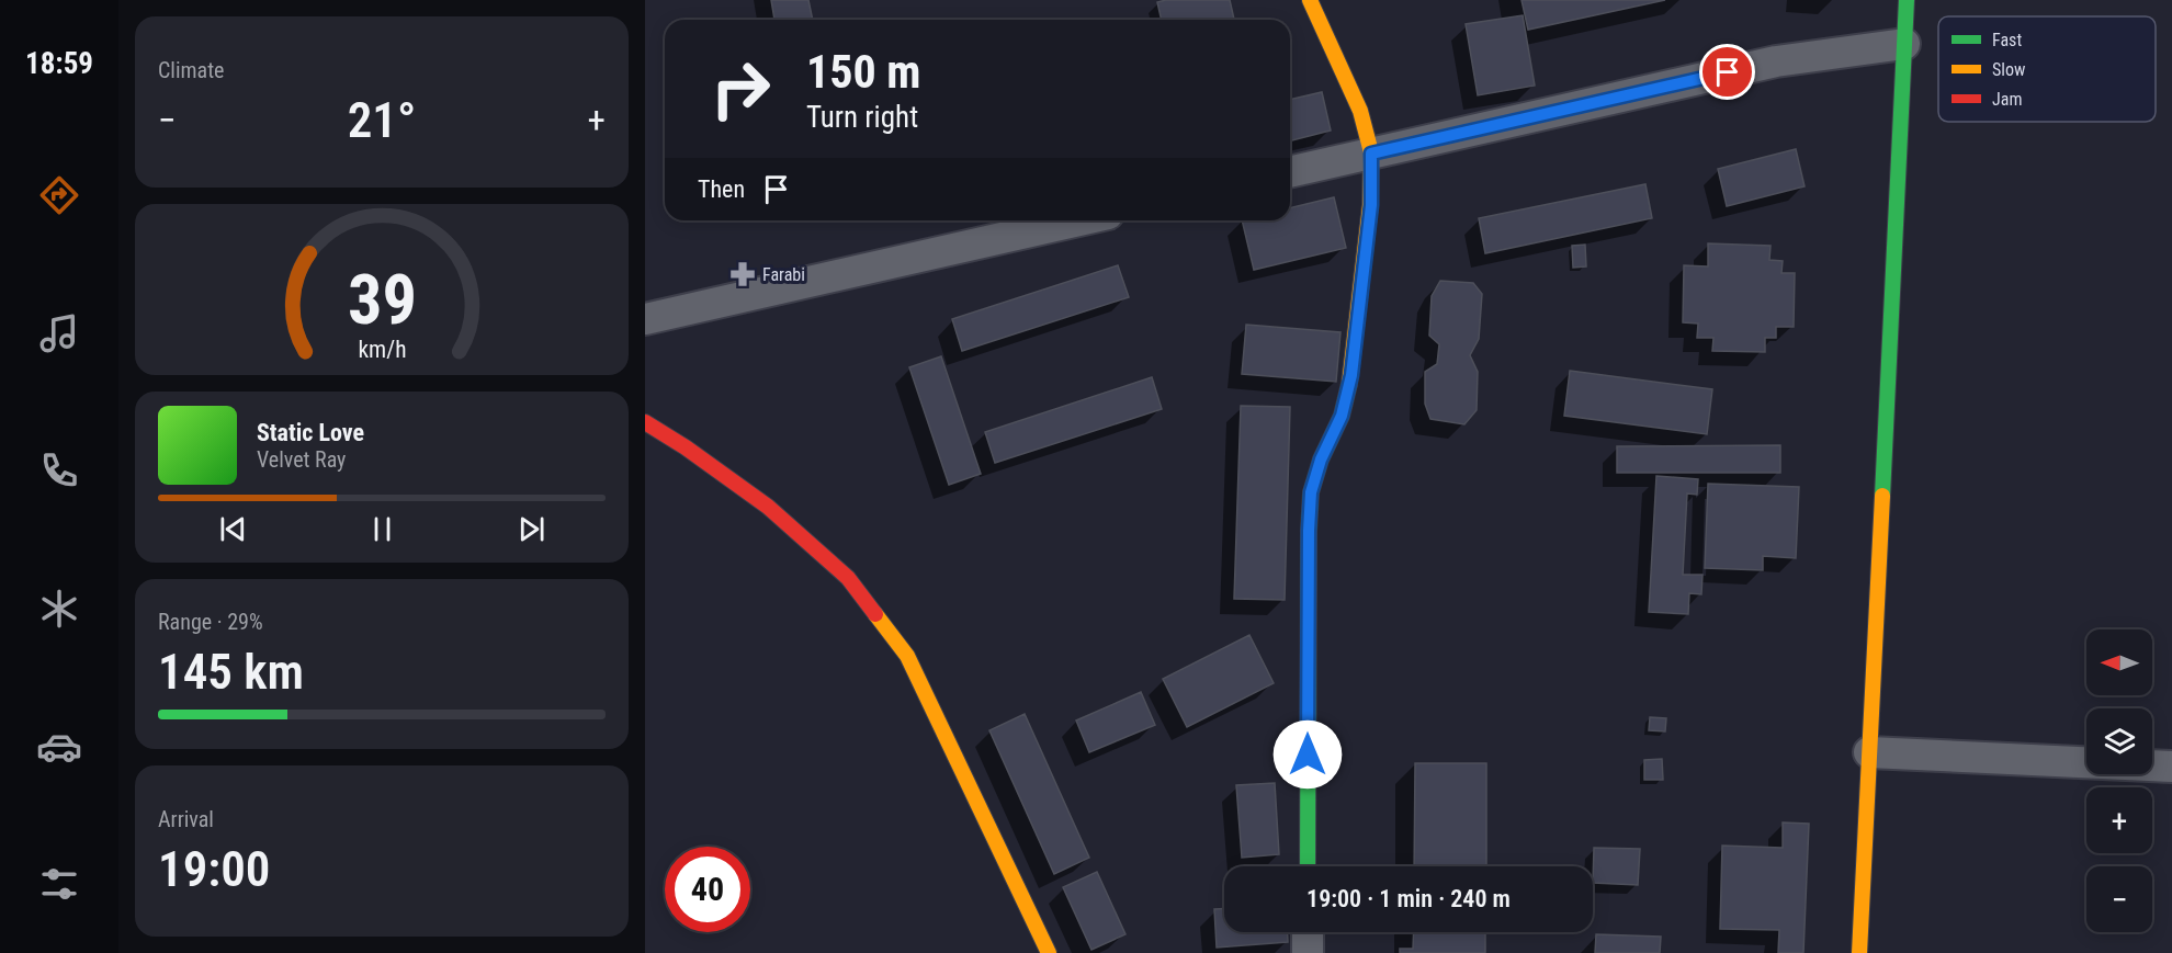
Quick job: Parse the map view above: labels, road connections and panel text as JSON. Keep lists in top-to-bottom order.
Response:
{
  "places": {
    "pharmacy": ["Farabi"]
  },
  "legend": ["Fast", "Slow", "Jam"],
  "north": "left",
  "page": {
    "tabs": "18:59",
    "tile": [
      "Climate",
      ["Range · 29%", "145 km"],
      ["Arrival", "19:00"]
    ],
    "turn": ["150 m", "Turn right"],
    "heat": ["−", "21°", "+"],
    "then": "Then",
    "song": ["Static Love", "Velvet Ray"],
    "map_buttons": ["+", "−"],
    "limit": "40",
    "trip": "19:00 · 1 min · 240 m",
    "gauge": ["39", "km/h"]
  }
}
